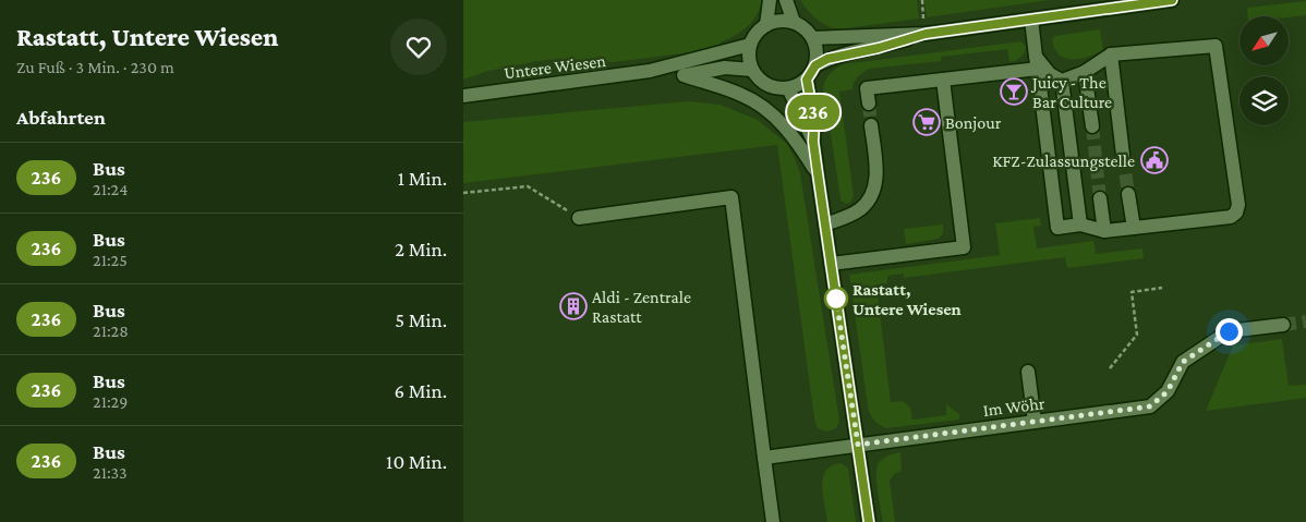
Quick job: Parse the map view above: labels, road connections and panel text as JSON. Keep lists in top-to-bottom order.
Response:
{
  "streets": {
    "street": ["Untere Wiesen", "Im Wöhr"]
  },
  "places": {
    "bar": ["Juicy - The Bar Culture"],
    "supermarket": ["Bonjour"],
    "public building": ["KFZ-Zulassungstelle"],
    "other": ["Rastatt, Untere Wiesen"],
    "building": ["Aldi - Zentrale Rastatt"]
  },
  "lines": ["bus line 236"],
  "north": "bottom left",
  "page": {
    "heading": [
      ["Rastatt, Untere Wiesen", "Zu Fuß · 3 Min. · 230 m"],
      "Abfahrten"
    ],
    "on_map": "236",
    "list": [
      {
        "mark": "236",
        "name": "Bus",
        "note": "21:24",
        "value": "1 Min."
      },
      {
        "mark": "236",
        "name": "Bus",
        "note": "21:25",
        "value": "2 Min."
      },
      {
        "mark": "236",
        "name": "Bus",
        "note": "21:28",
        "value": "5 Min."
      },
      {
        "mark": "236",
        "name": "Bus",
        "note": "21:29",
        "value": "6 Min."
      },
      {
        "mark": "236",
        "name": "Bus",
        "note": "21:33",
        "value": "10 Min."
      }
    ]
  }
}
